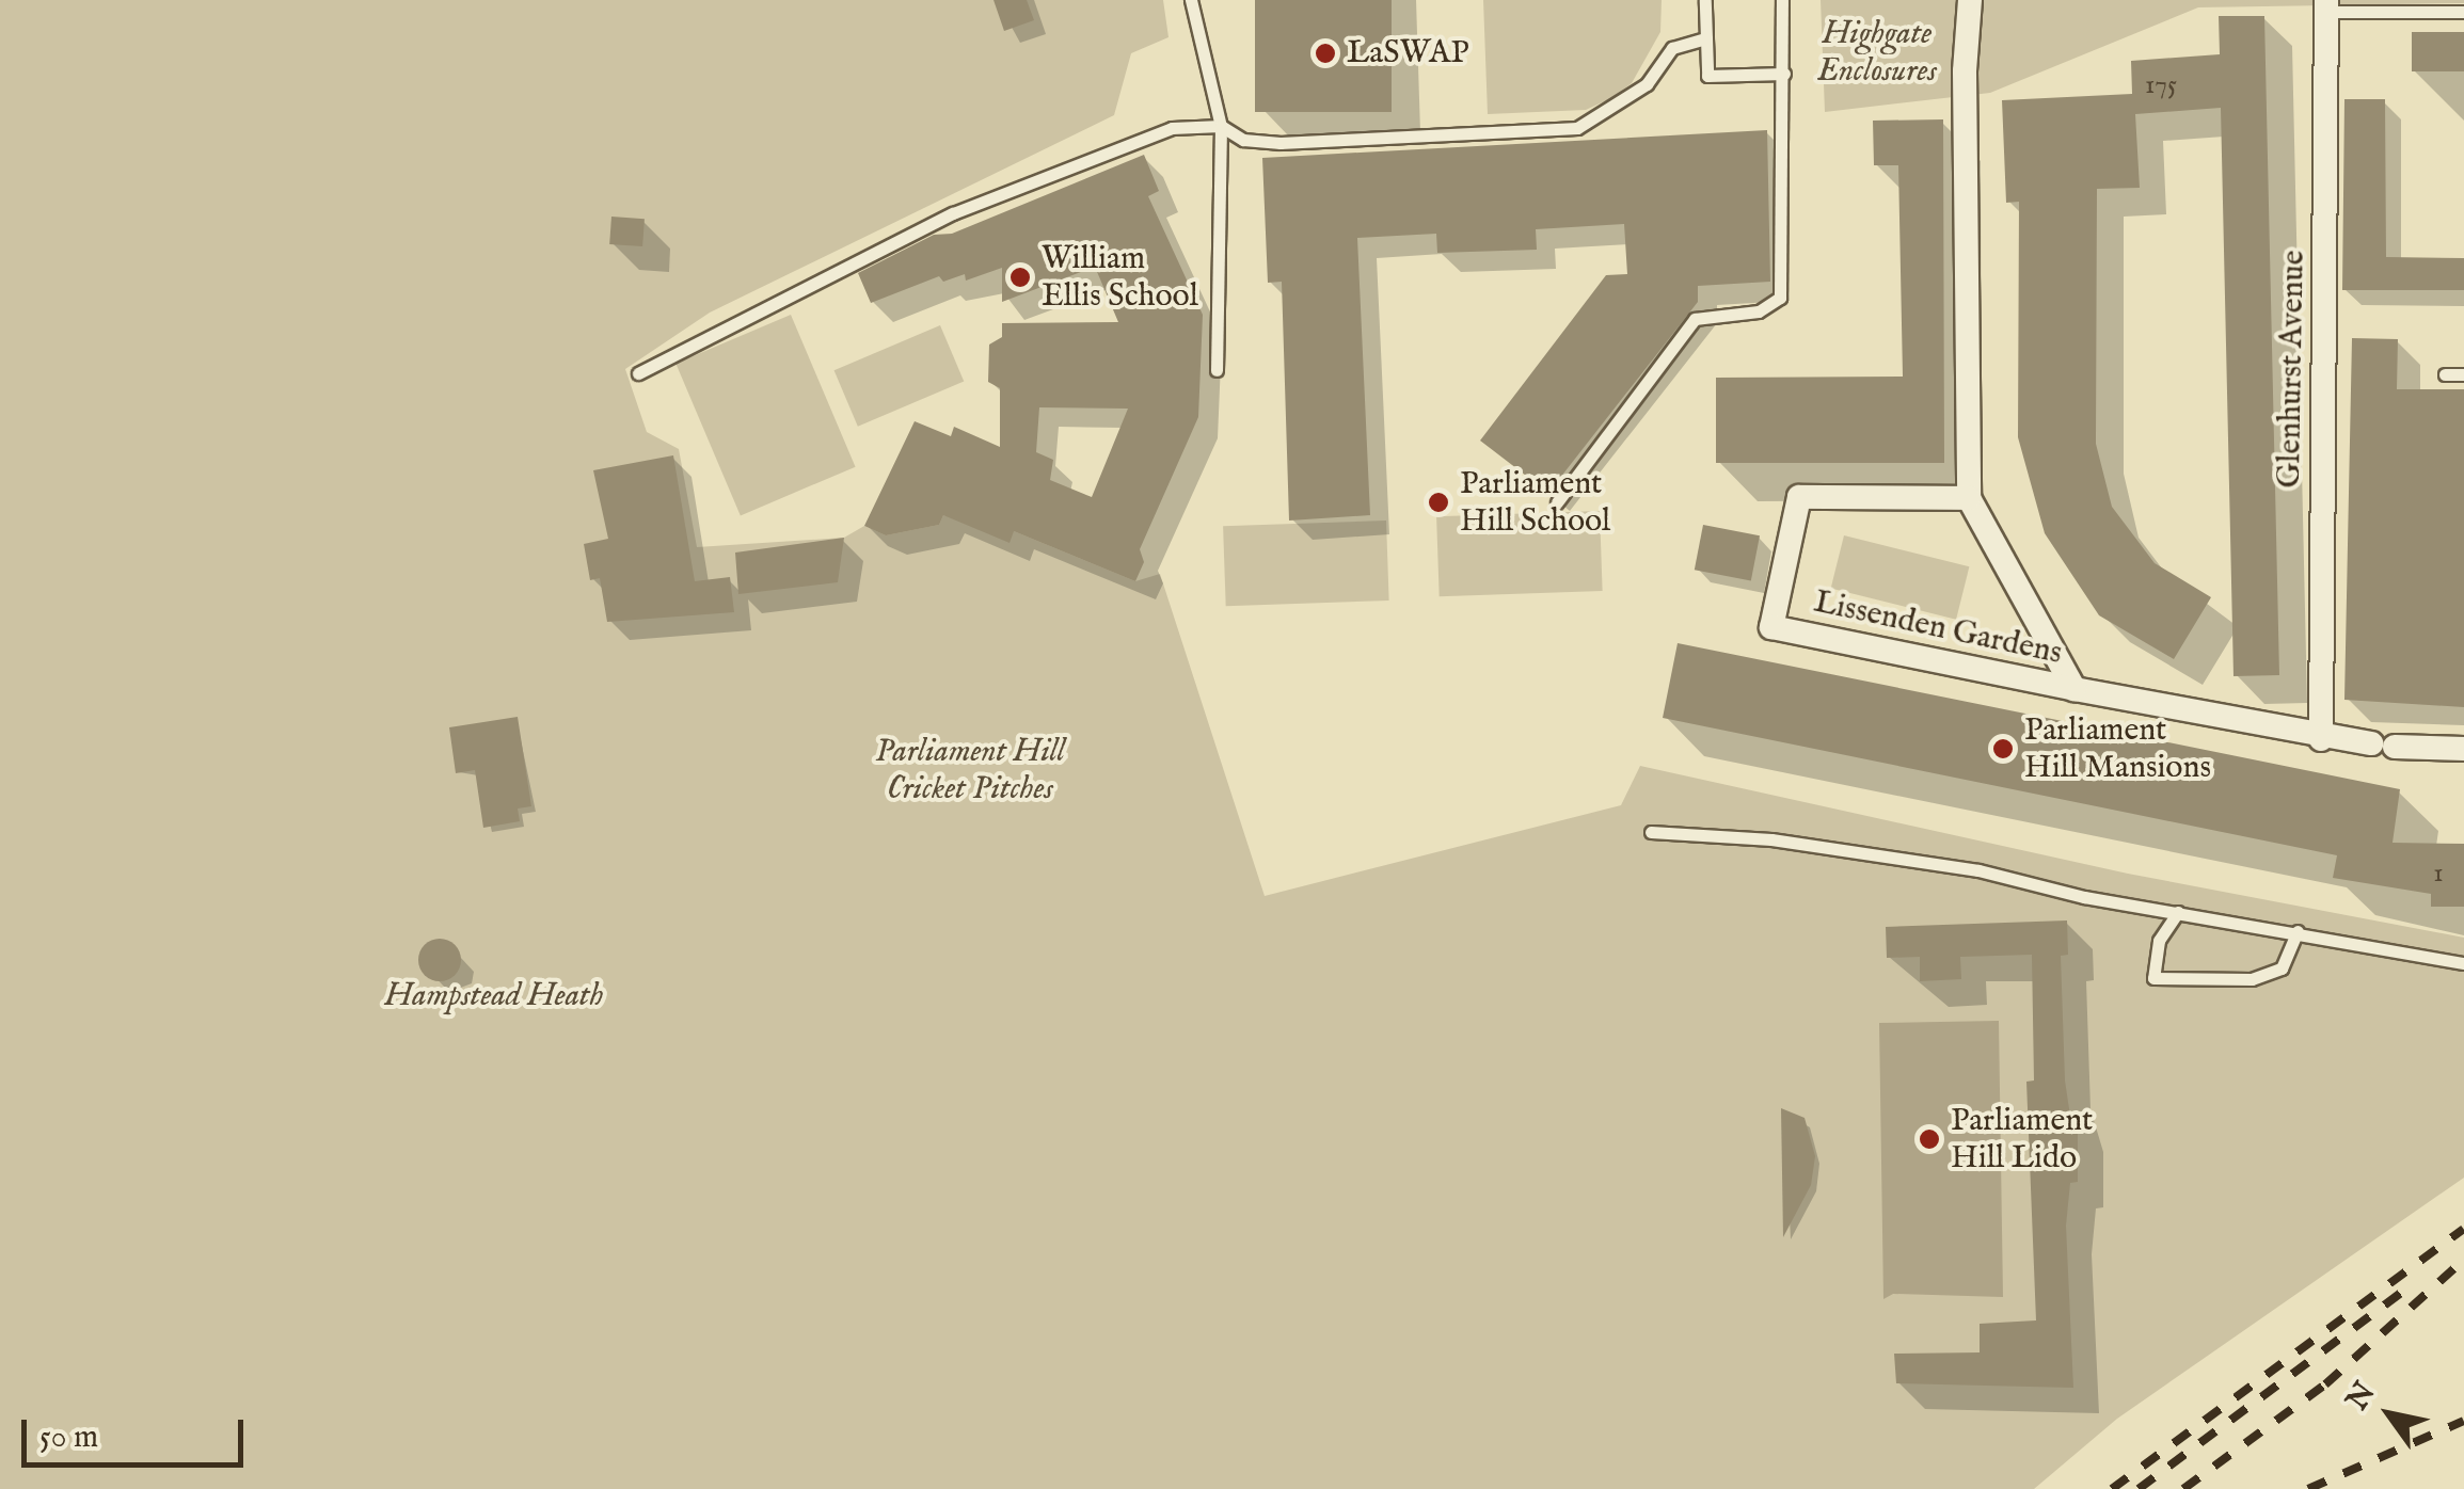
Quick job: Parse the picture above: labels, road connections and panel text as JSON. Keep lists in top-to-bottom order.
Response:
{
  "streets": {
    "street": ["Glenhurst Avenue", "Lissenden Gardens"]
  },
  "crossings": [
    ["Glenhurst Avenue", "Lissenden Gardens"]
  ],
  "parks": ["Highgate Enclosures", "Parliament Hill Cricket Pitches", "Hampstead Heath"],
  "places": [
    "LaSWAP",
    "William Ellis School",
    "Parliament Hill School",
    "Parliament Hill Mansions",
    "Parliament Hill Lido"
  ],
  "house_numbers": ["175", "1"],
  "scale_bar": "50 m",
  "north": "top left"
}
